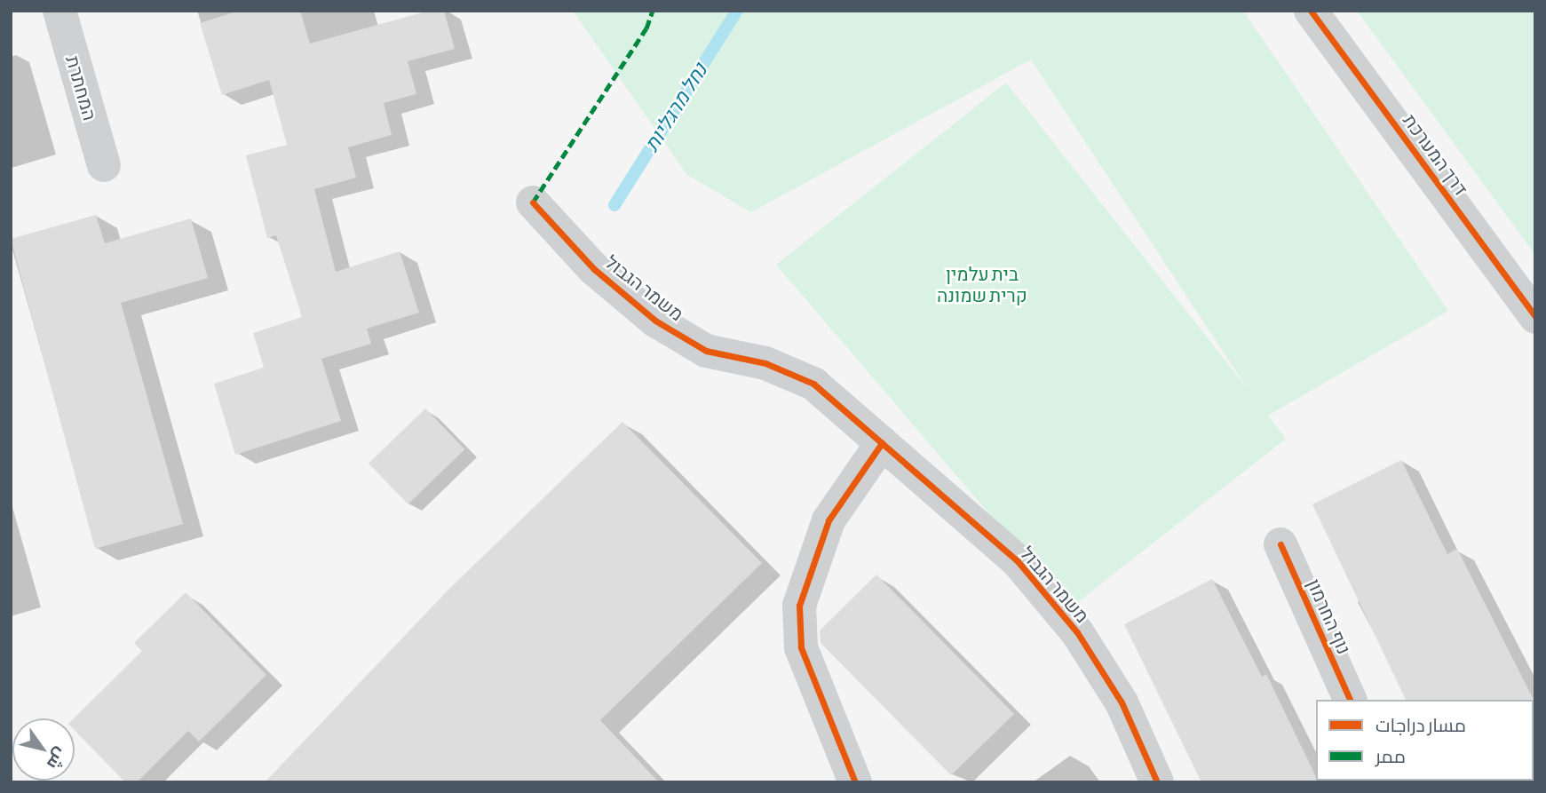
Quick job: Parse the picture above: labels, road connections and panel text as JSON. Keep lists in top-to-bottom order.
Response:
{
  "streets": {
    "street": [
      "המחתרת",
      "דרך המערכת",
      "משמר הגבול",
      "נוף החרמון"
    ]
  },
  "water": ["נחל מרגליות"],
  "parks": ["בית עלמין קרית שמונה"],
  "legend": ["مسار دراجات", "ممر"],
  "north": "bottom right"
}
